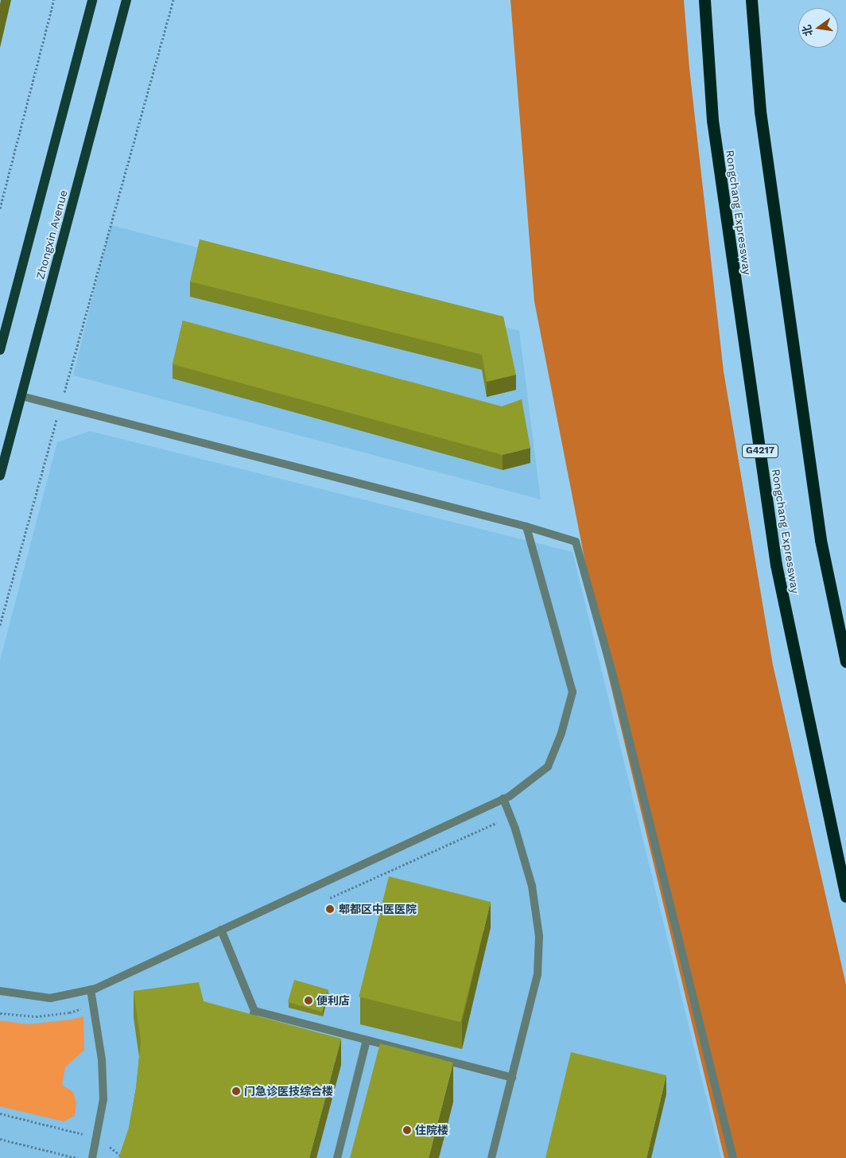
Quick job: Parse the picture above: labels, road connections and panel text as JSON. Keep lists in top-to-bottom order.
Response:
{
  "streets": {
    "highway": ["Rongchang Expressway", "G4217"],
    "main road": ["Zhongxin Avenue"]
  },
  "places": [
    "郫都区中医医院",
    "便利店",
    "门急诊医技综合楼",
    "住院楼"
  ],
  "north": "left"
}
